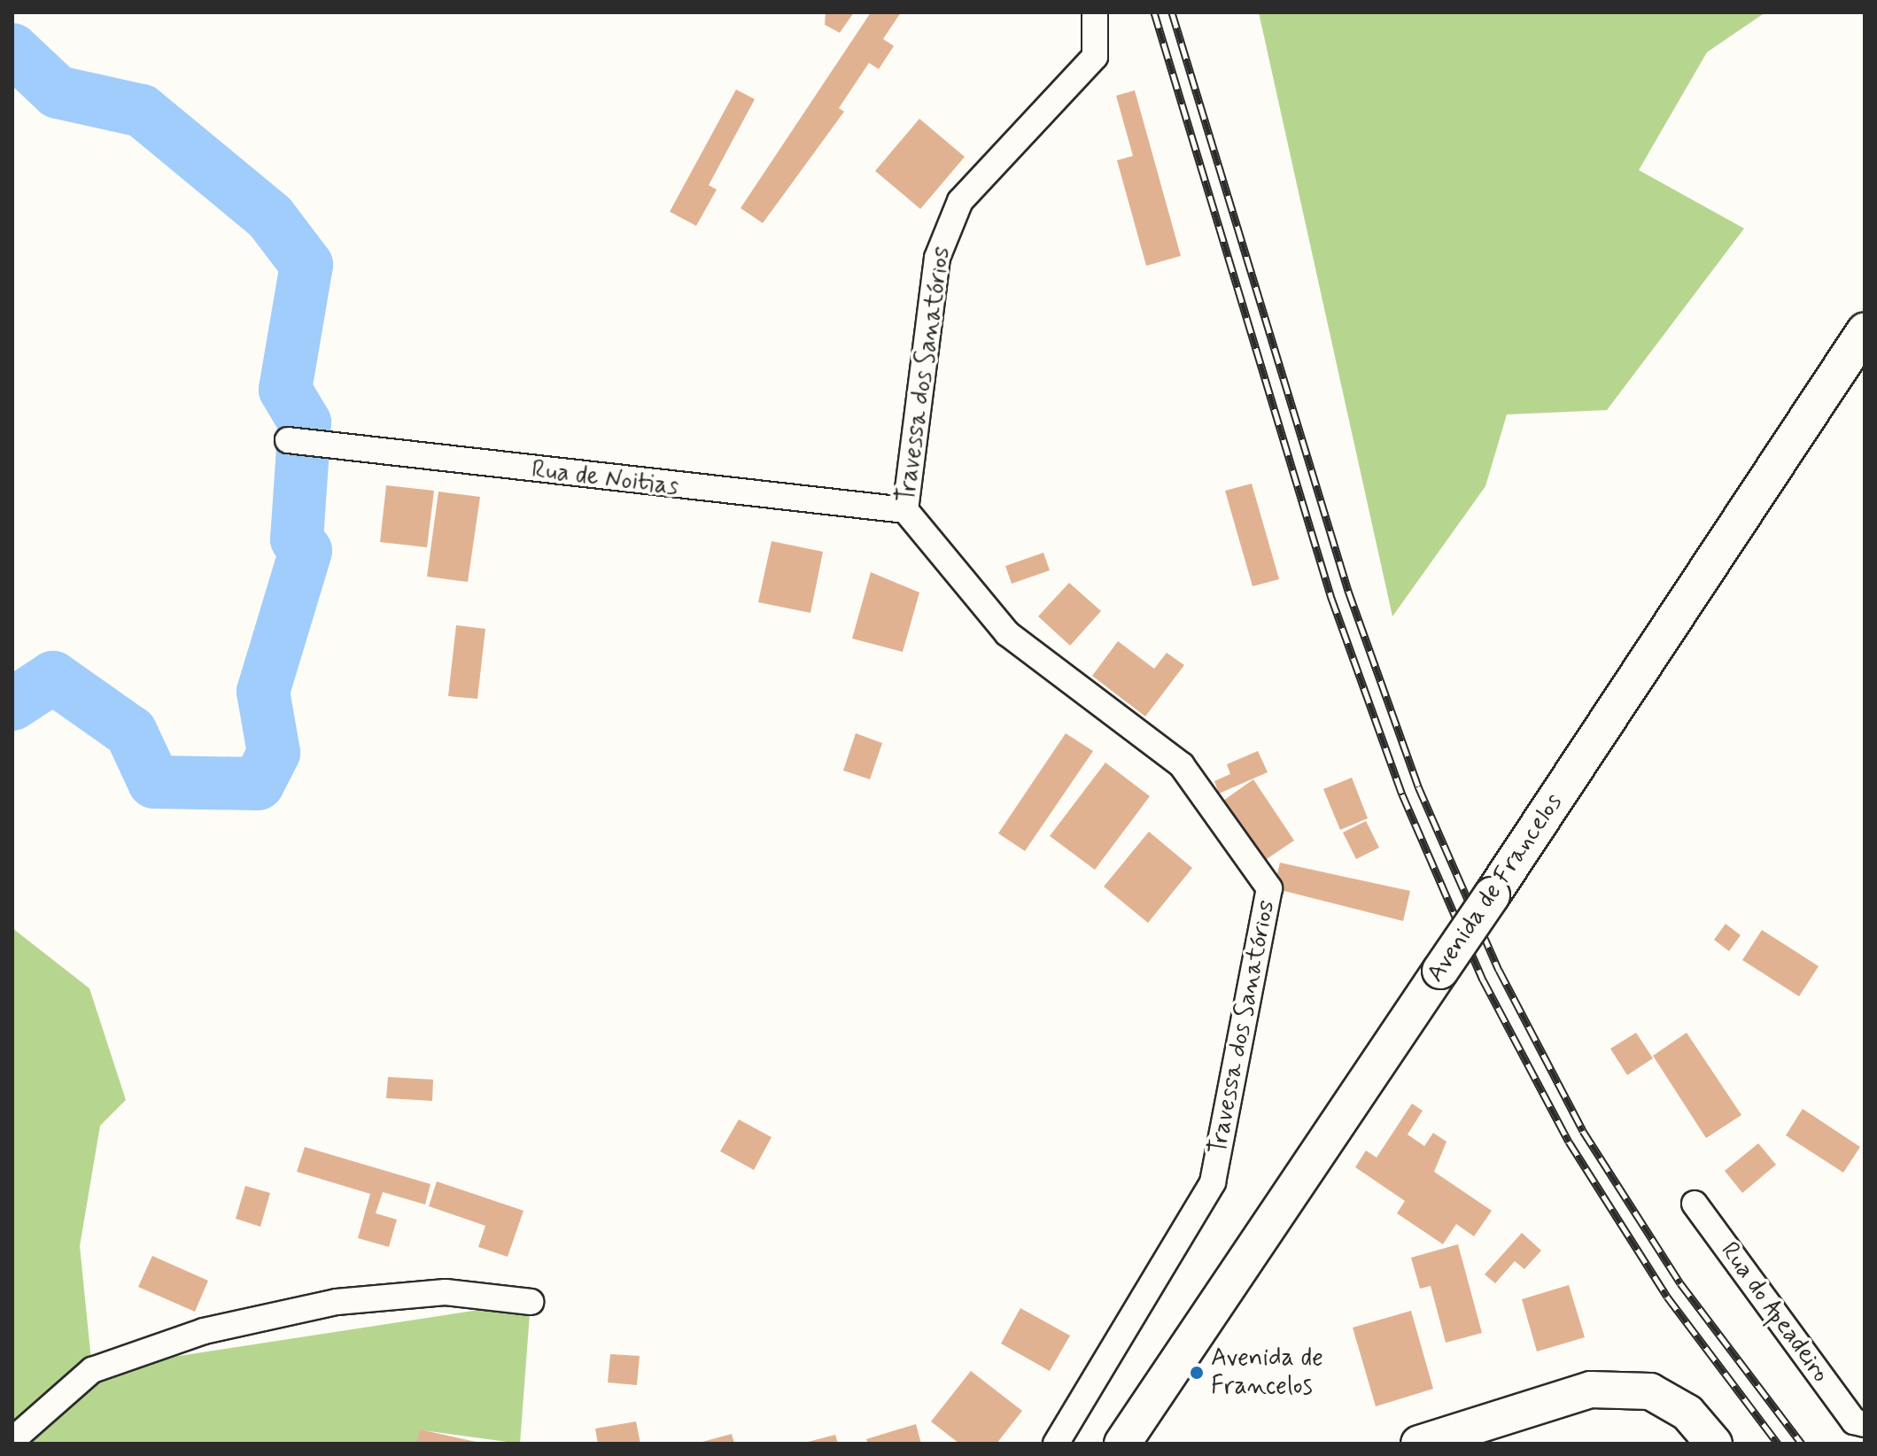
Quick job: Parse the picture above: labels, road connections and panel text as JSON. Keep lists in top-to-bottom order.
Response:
{
  "streets": {
    "main road": ["Avenida de Francelos"],
    "street": ["Travessa dos Sanatórios", "Rua de Noitias", "Rua do Apeadeiro"]
  },
  "crossings": [
    ["Travessa dos Sanatórios", "Rua de Noitias"]
  ],
  "places": ["Avenida de Francelos"]
}
